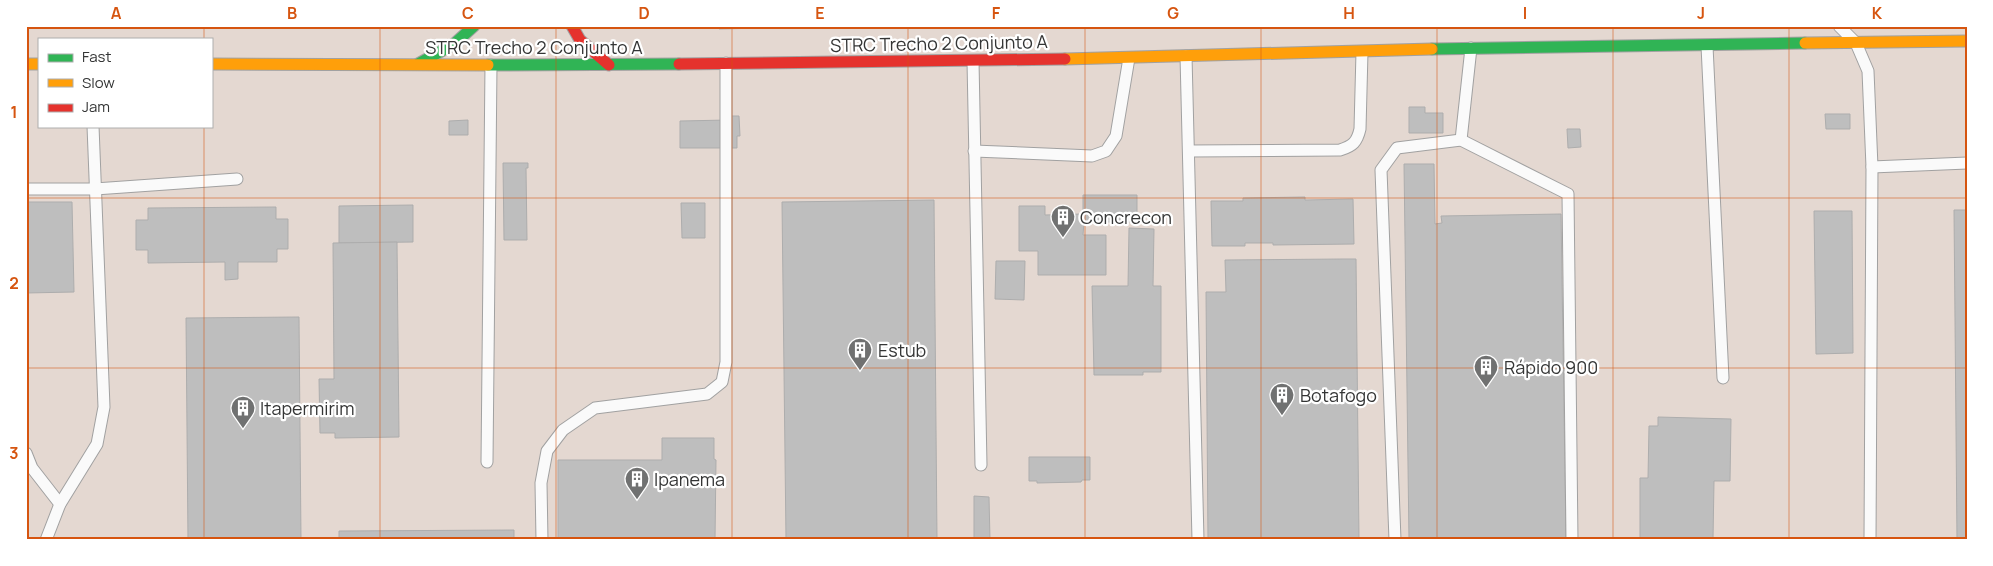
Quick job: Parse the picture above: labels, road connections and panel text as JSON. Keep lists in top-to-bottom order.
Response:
{
  "streets": {
    "street": ["STRC Trecho 2 Conjunto A"]
  },
  "places": {
    "building": [
      "Concrecon",
      "Estub",
      "Rápido 900",
      "Botafogo",
      "Itapermirim",
      "Ipanema"
    ]
  },
  "legend": ["Fast", "Slow", "Jam"],
  "grid": {
    "columns": [
      "A",
      "B",
      "C",
      "D",
      "E",
      "F",
      "G",
      "H",
      "I",
      "J",
      "K"
    ],
    "rows": ["1", "2", "3"]
  }
}
